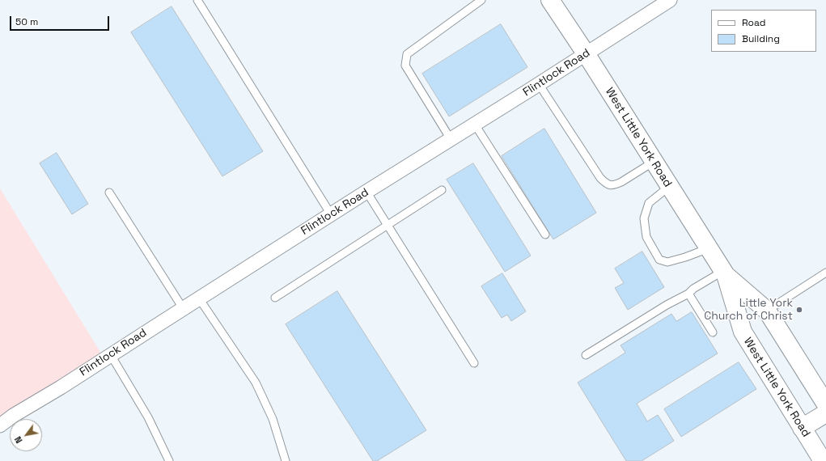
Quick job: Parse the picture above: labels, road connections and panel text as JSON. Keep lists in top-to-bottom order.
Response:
{
  "streets": {
    "main road": ["West Little York Road"],
    "street": ["Flintlock Road"]
  },
  "crossings": [
    ["Flintlock Road", "West Little York Road"]
  ],
  "places": ["Little York Church of Christ"],
  "legend": ["Road", "Building"],
  "scale_bar": "50 m",
  "north": "bottom left"
}
